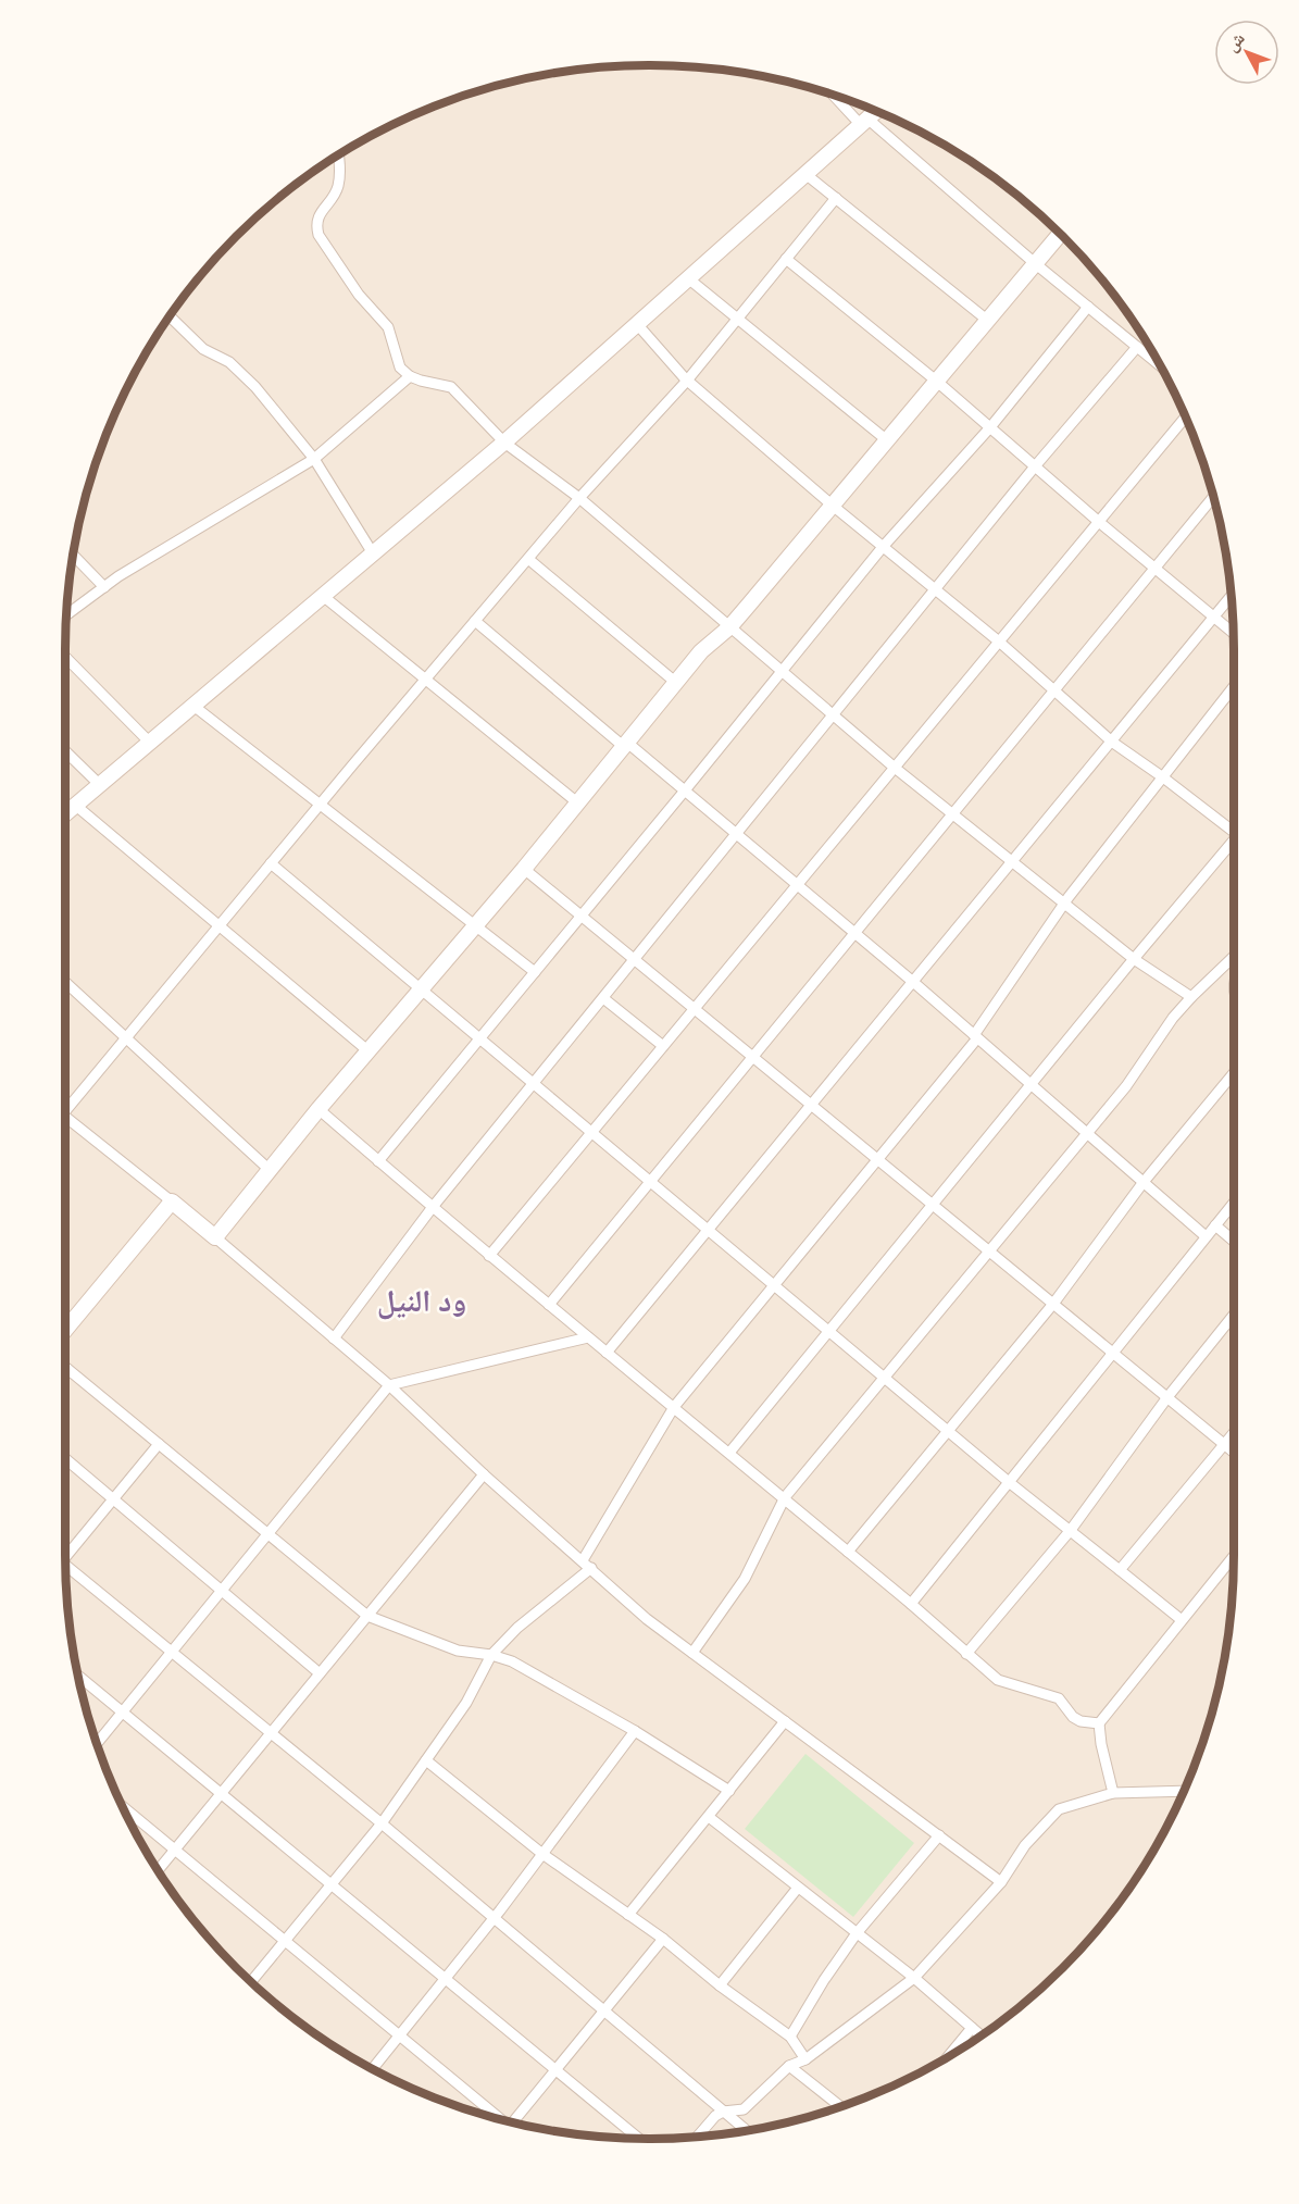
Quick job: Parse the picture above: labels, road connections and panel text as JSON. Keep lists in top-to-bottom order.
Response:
{
  "districts": ["ود النيل"],
  "north": "top left"
}
